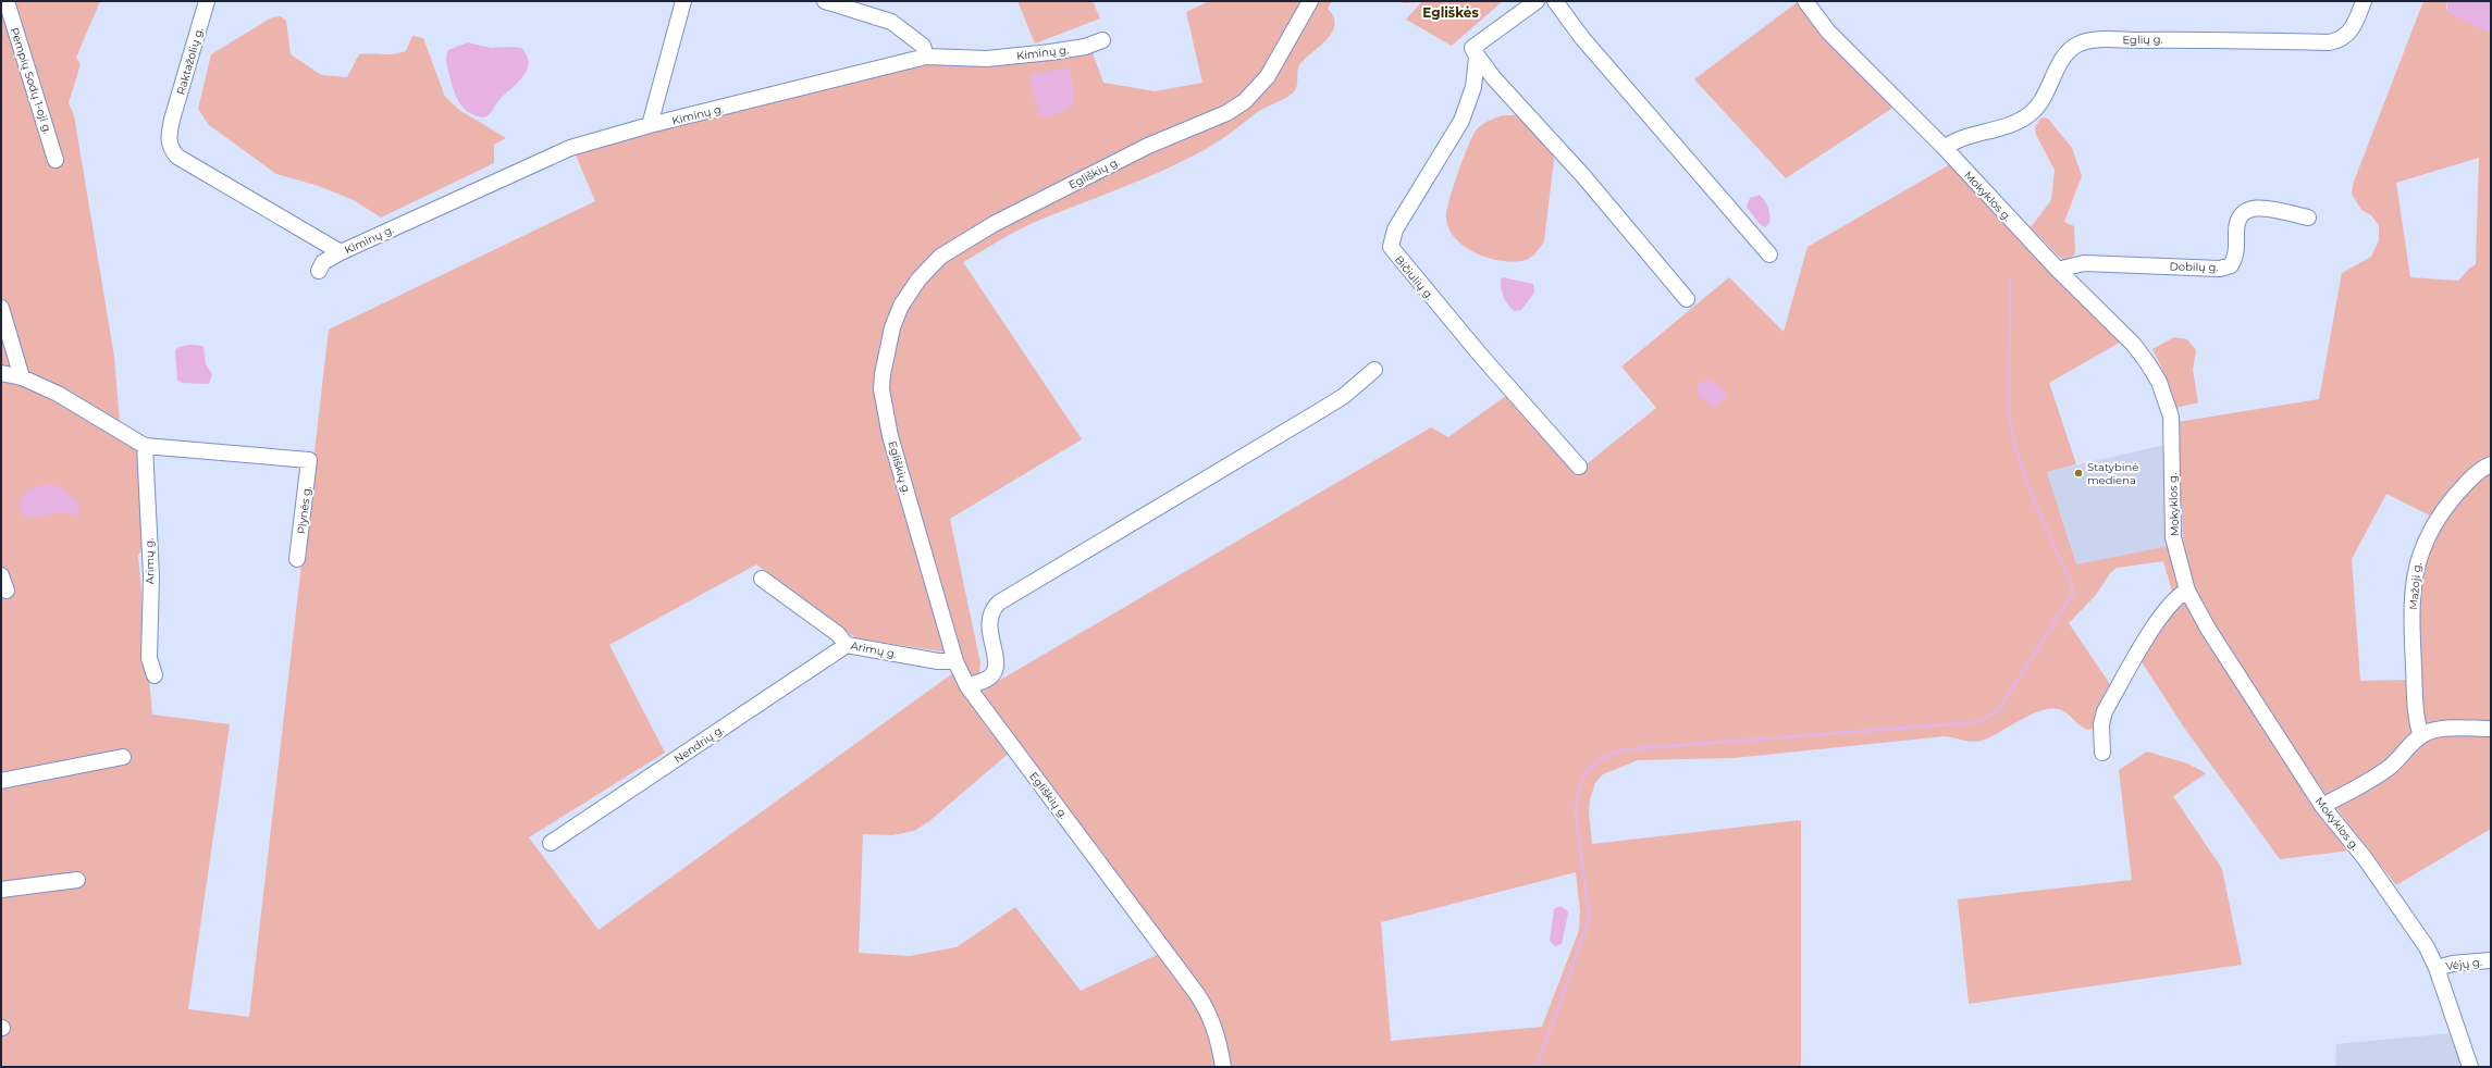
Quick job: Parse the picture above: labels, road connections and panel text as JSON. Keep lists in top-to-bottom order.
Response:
{
  "streets": {
    "street": [
      "Eglių g.",
      "Kiminų g.",
      "Raktažolių g.",
      "Pempių Sodų 1-oji g.",
      "Egliškių g.",
      "Mokyklos g.",
      "Dobilų g.",
      "Bičiulių g.",
      "Plynės g.",
      "Arimų g.",
      "Mažoji g.",
      "Nendrių g.",
      "Vėjų g."
    ]
  },
  "crossings": [
    ["Eglių g.", "Mokyklos g."],
    ["Kiminų g.", "Raktažolių g."],
    ["Egliškių g.", "Arimų g."],
    ["Mokyklos g.", "Dobilų g."],
    ["Mokyklos g.", "Vėjų g."],
    ["Plynės g.", "Arimų g."],
    ["Arimų g.", "Nendrių g."]
  ],
  "districts": ["Egliškės"],
  "places": ["Statybinė mediena"]
}
